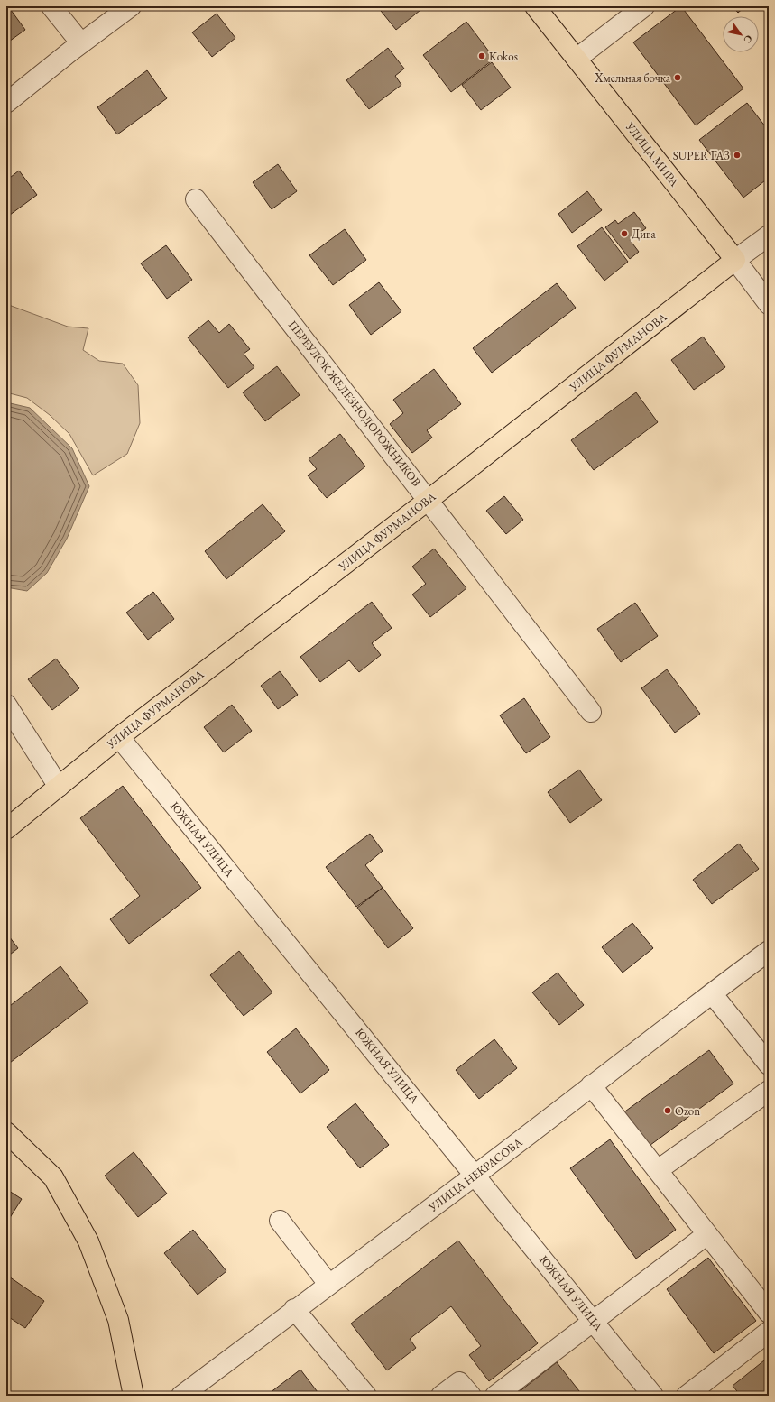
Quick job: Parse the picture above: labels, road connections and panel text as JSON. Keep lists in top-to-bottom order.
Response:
{
  "streets": {
    "main road": ["УЛИЦА МИРА", "УЛИЦА ФУРМАНОВА"],
    "street": ["ПЕРЕУЛОК ЖЕЛЕЗНОДОРОЖНИКОВ", "ЮЖНАЯ УЛИЦА", "УЛИЦА НЕКРАСОВА"]
  },
  "crossings": [
    ["УЛИЦА МИРА", "УЛИЦА ФУРМАНОВА"],
    ["УЛИЦА ФУРМАНОВА", "ПЕРЕУЛОК ЖЕЛЕЗНОДОРОЖНИКОВ"],
    ["УЛИЦА ФУРМАНОВА", "ЮЖНАЯ УЛИЦА"],
    ["ЮЖНАЯ УЛИЦА", "УЛИЦА НЕКРАСОВА"]
  ],
  "places": [
    "Kokos",
    "Хмельная бочка",
    "SUPER ГАЗ",
    "Дива",
    "Ozon"
  ],
  "north": "bottom right"
}
